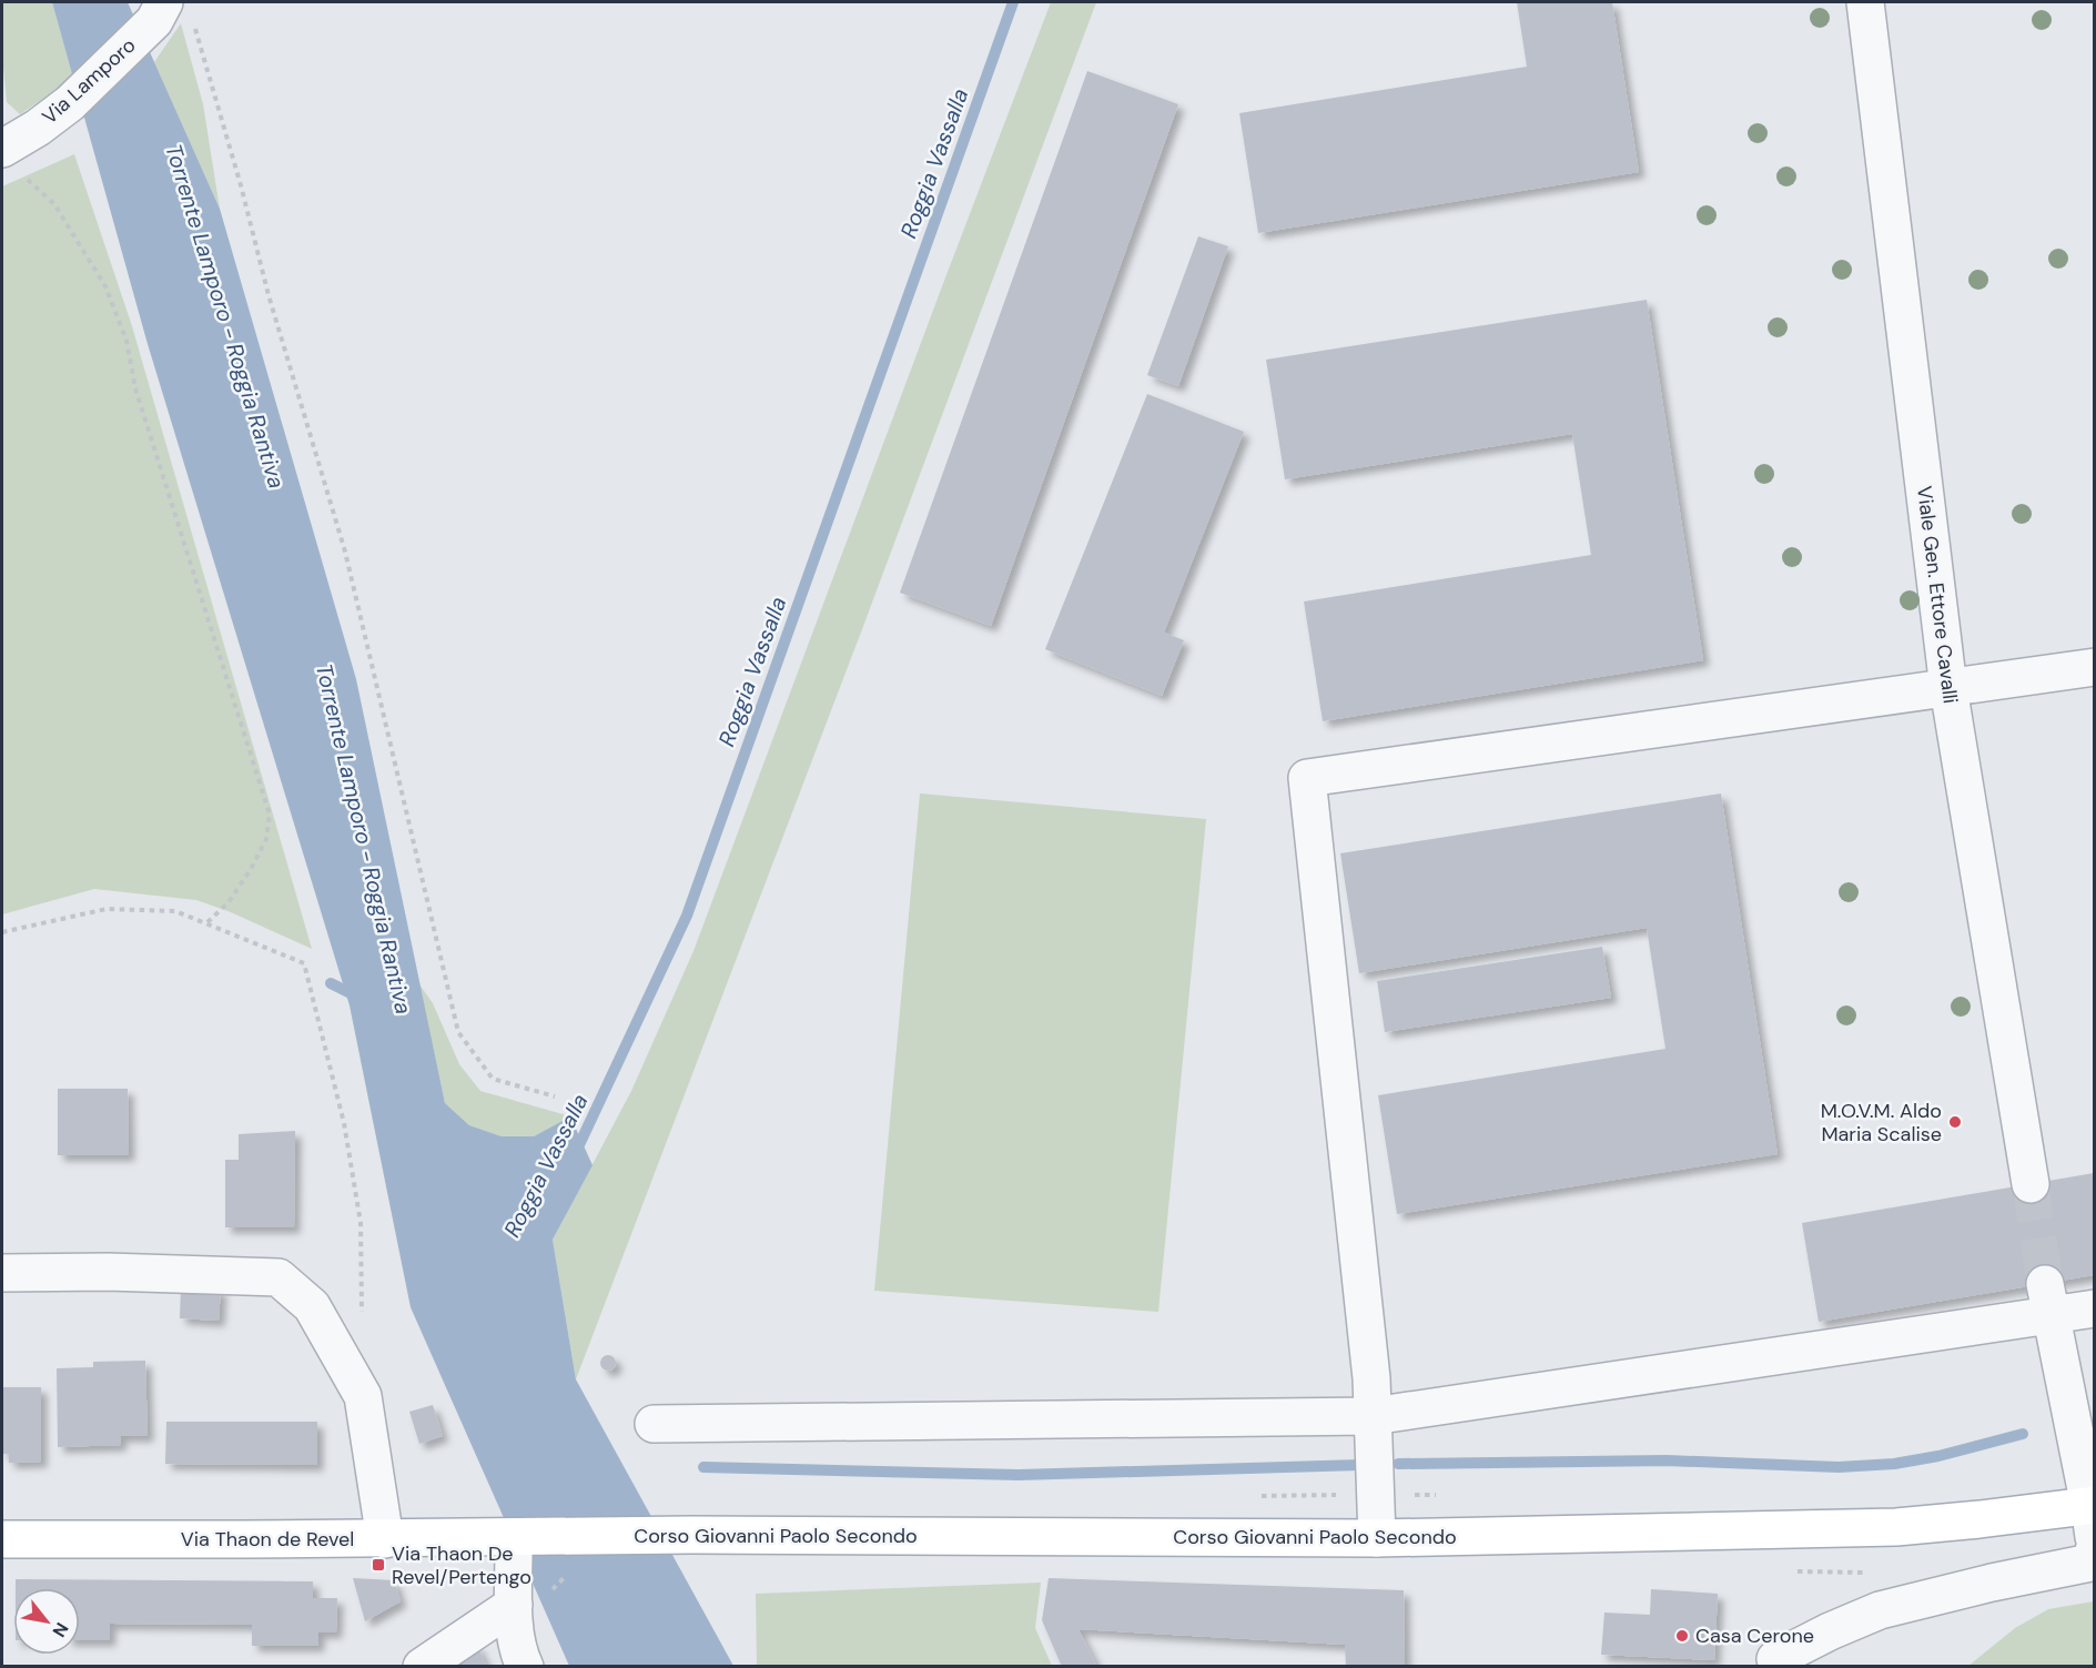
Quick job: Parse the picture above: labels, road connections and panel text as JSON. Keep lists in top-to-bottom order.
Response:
{
  "streets": {
    "main road": ["Corso Giovanni Paolo Secondo", "Via Thaon de Revel"],
    "street": ["Via Lamporo", "Viale Gen. Ettore Cavalli"]
  },
  "crossings": [
    ["Corso Giovanni Paolo Secondo", "Via Thaon de Revel"]
  ],
  "water": ["Roggia Vassalla", "Torrente Lamporo - Roggia Rantiva"],
  "places": {
    "other": ["M.O.V.M. Aldo Maria Scalise", "Casa Cerone"],
    "transit": ["Via Thaon De Revel/Pertengo"]
  },
  "north": "bottom right"
}
